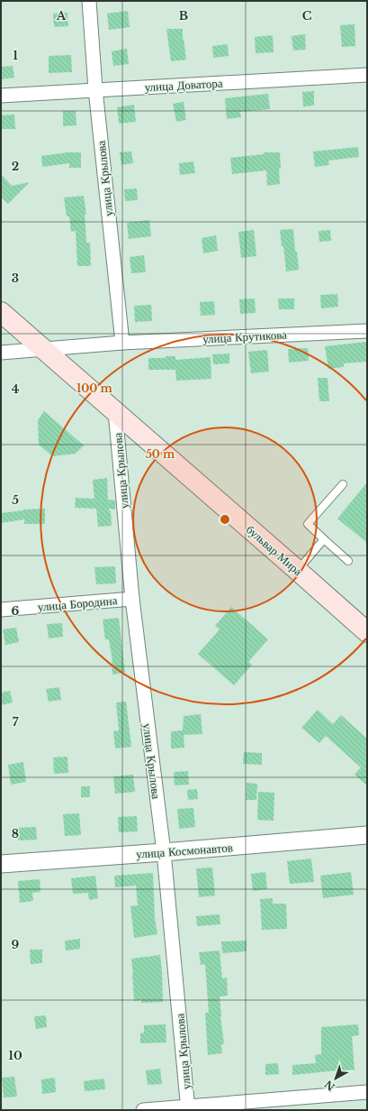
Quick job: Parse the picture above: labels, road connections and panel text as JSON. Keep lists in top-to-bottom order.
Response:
{
  "streets": {
    "main road": ["бульвар Мира"],
    "street": [
      "улица Доватора",
      "улица Крылова",
      "улица Крутикова",
      "улица Бородина",
      "улица Космонавтов"
    ]
  },
  "crossings": [
    ["улица Доватора", "улица Крылова"],
    ["улица Крылова", "улица Крутикова"],
    ["улица Крылова", "бульвар Мира"],
    ["улица Крылова", "улица Бородина"],
    ["улица Крылова", "улица Космонавтов"]
  ],
  "north": "bottom left",
  "grid": {
    "columns": ["A", "B", "C"],
    "rows": [
      "1",
      "2",
      "3",
      "4",
      "5",
      "6",
      "7",
      "8",
      "9",
      "10"
    ]
  },
  "rings": ["100 m", "50 m"]
}
